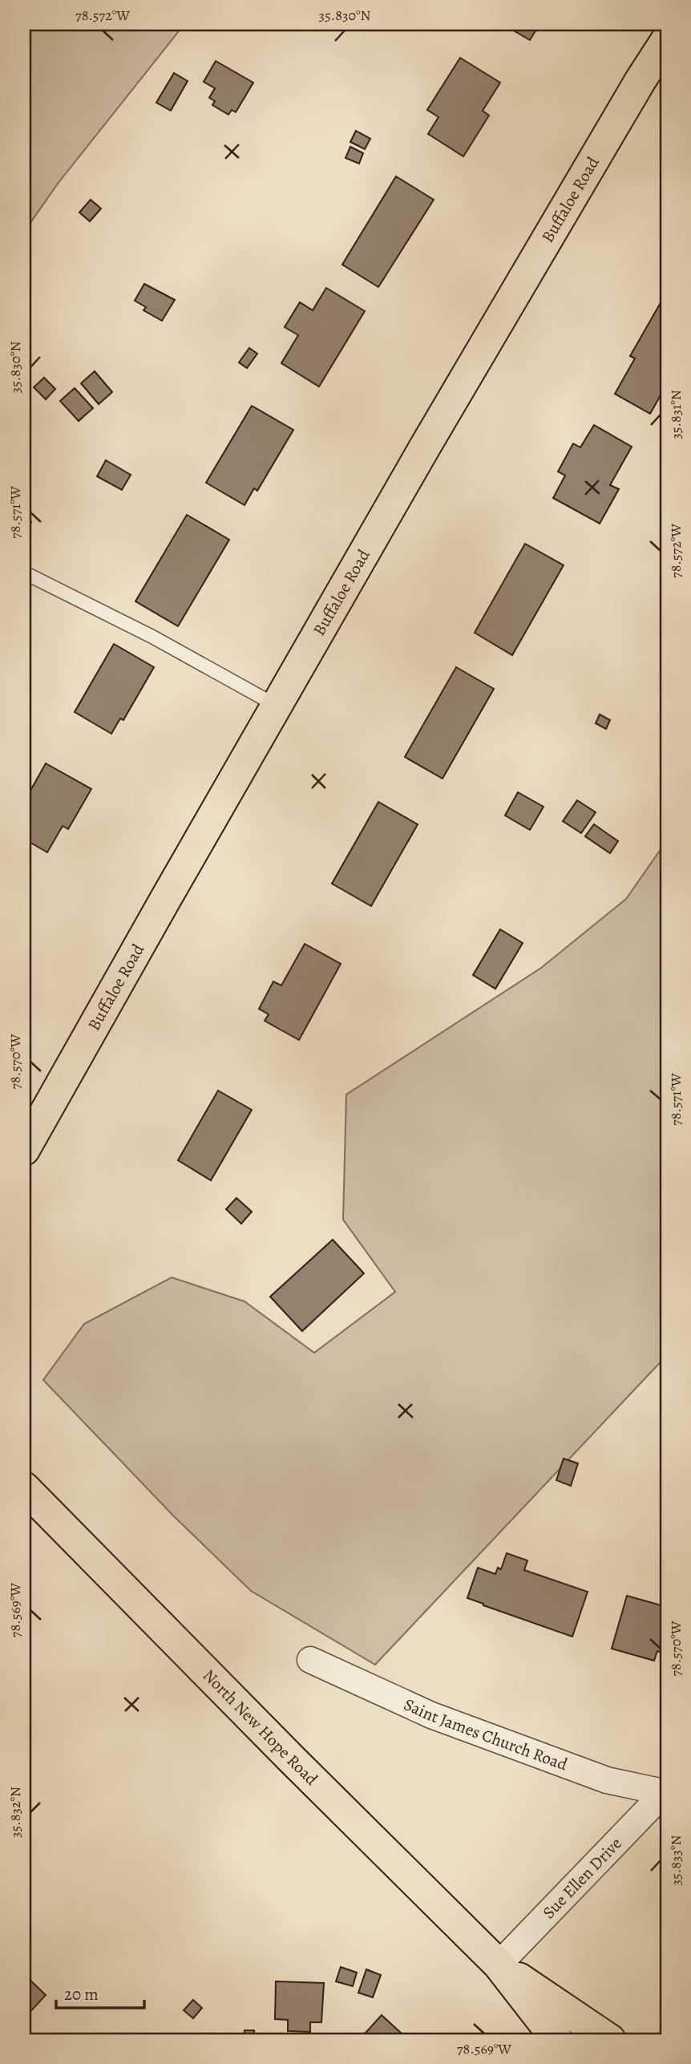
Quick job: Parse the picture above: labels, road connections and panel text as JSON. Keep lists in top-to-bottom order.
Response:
{
  "streets": {
    "main road": ["Buffaloe Road", "North New Hope Road"],
    "street": ["Saint James Church Road", "Sue Ellen Drive"]
  },
  "crossings": [
    ["North New Hope Road", "Sue Ellen Drive"],
    ["Saint James Church Road", "Sue Ellen Drive"]
  ],
  "scale_bar": "20 m",
  "coordinates": [
    "78.572°W",
    "35.830°N",
    "35.831°N",
    "78.571°W",
    "78.570°W",
    "78.569°W",
    "35.832°N",
    "35.833°N"
  ]
}
